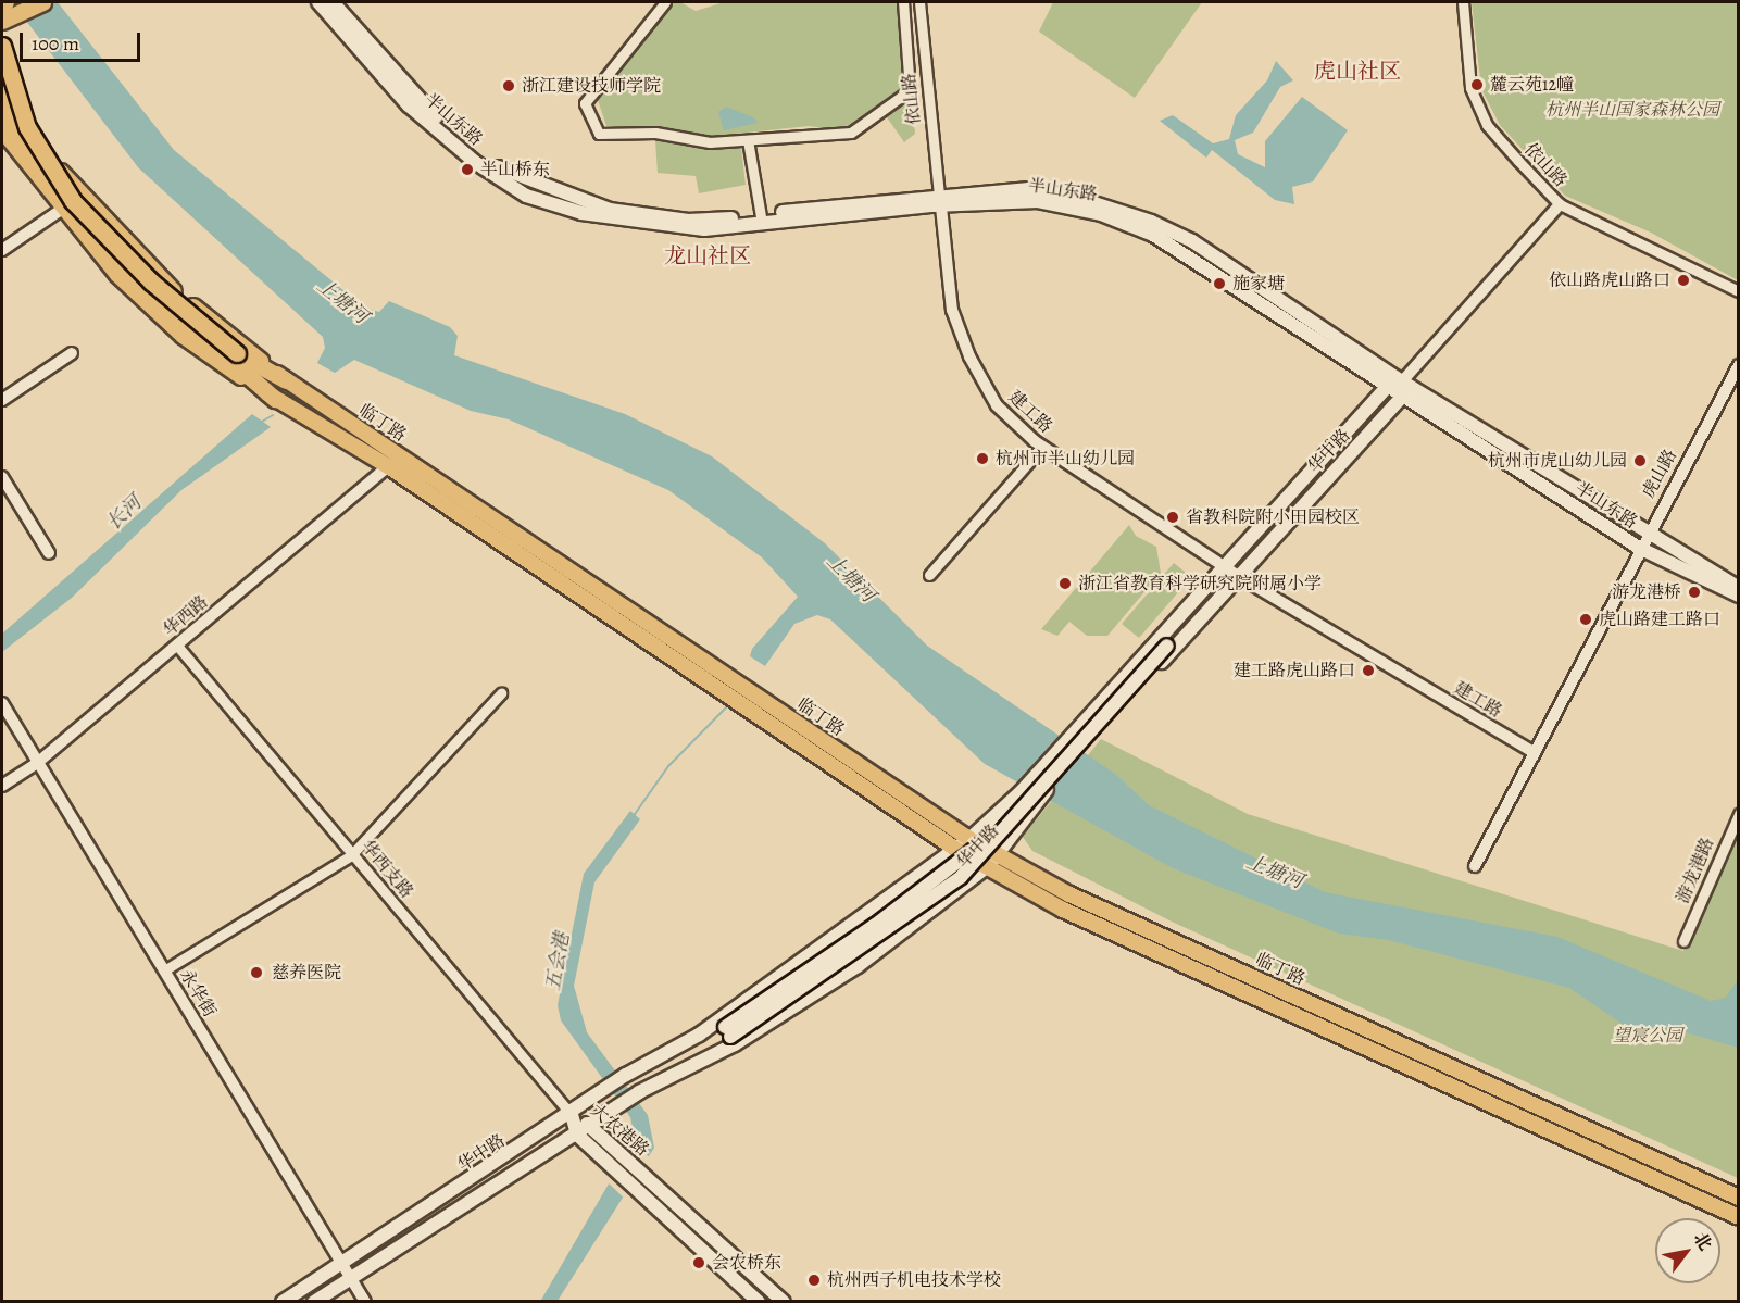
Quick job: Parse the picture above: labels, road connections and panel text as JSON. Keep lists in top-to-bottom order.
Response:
{
  "streets": {
    "main road": [
      "半山东路",
      "临丁路",
      "华中路",
      "大农港路"
    ],
    "street": [
      "依山路",
      "建工路",
      "虎山路",
      "华西路",
      "华西支路",
      "游龙港路",
      "永华街"
    ]
  },
  "crossings": [
    ["依山路", "半山东路"],
    ["依山路", "建工路"],
    ["半山东路", "建工路"],
    ["半山东路", "华中路"],
    ["半山东路", "虎山路"],
    ["建工路", "华中路"],
    ["建工路", "虎山路"],
    ["临丁路", "华中路"],
    ["临丁路", "华西路"],
    ["华中路", "华西支路"],
    ["华中路", "永华街"],
    ["华中路", "大农港路"],
    ["华西路", "华西支路"],
    ["华西路", "永华街"],
    ["华西支路", "大农港路"]
  ],
  "districts": ["虎山社区", "龙山社区"],
  "water": ["上塘河", "长河", "五会港"],
  "parks": ["杭州半山国家森林公园", "望宸公园"],
  "places": [
    "麓云苑12幢",
    "浙江建设技师学院",
    "半山桥东",
    "依山路虎山路口",
    "施家塘",
    "杭州市半山幼儿园",
    "杭州市虎山幼儿园",
    "省教科院附小田园校区",
    "浙江省教育科学研究院附属小学",
    "游龙港桥",
    "虎山路建工路口",
    "建工路虎山路口",
    "慈养医院",
    "会农桥东",
    "杭州西子机电技术学校"
  ],
  "scale_bar": "100 m",
  "north": "top right"
}
